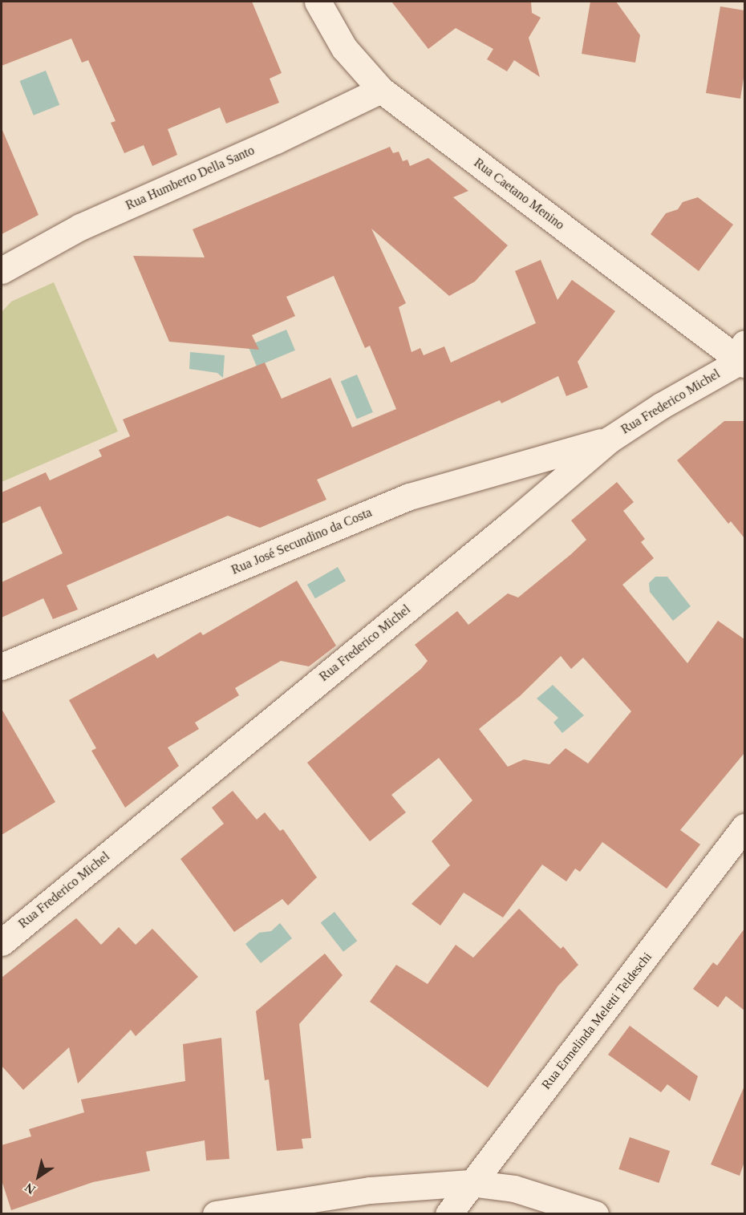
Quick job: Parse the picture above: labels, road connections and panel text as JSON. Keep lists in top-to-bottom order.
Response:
{
  "streets": {
    "street": [
      "Rua Humberto Della Santo",
      "Rua Caetano Menino",
      "Rua Frederico Michel",
      "Rua José Secundino da Costa",
      "Rua Ermelinda Meletti Teldeschi"
    ]
  },
  "crossings": [
    ["Rua Humberto Della Santo", "Rua Caetano Menino"],
    ["Rua Caetano Menino", "Rua Frederico Michel"],
    ["Rua Frederico Michel", "Rua José Secundino da Costa"]
  ],
  "north": "bottom left"
}
